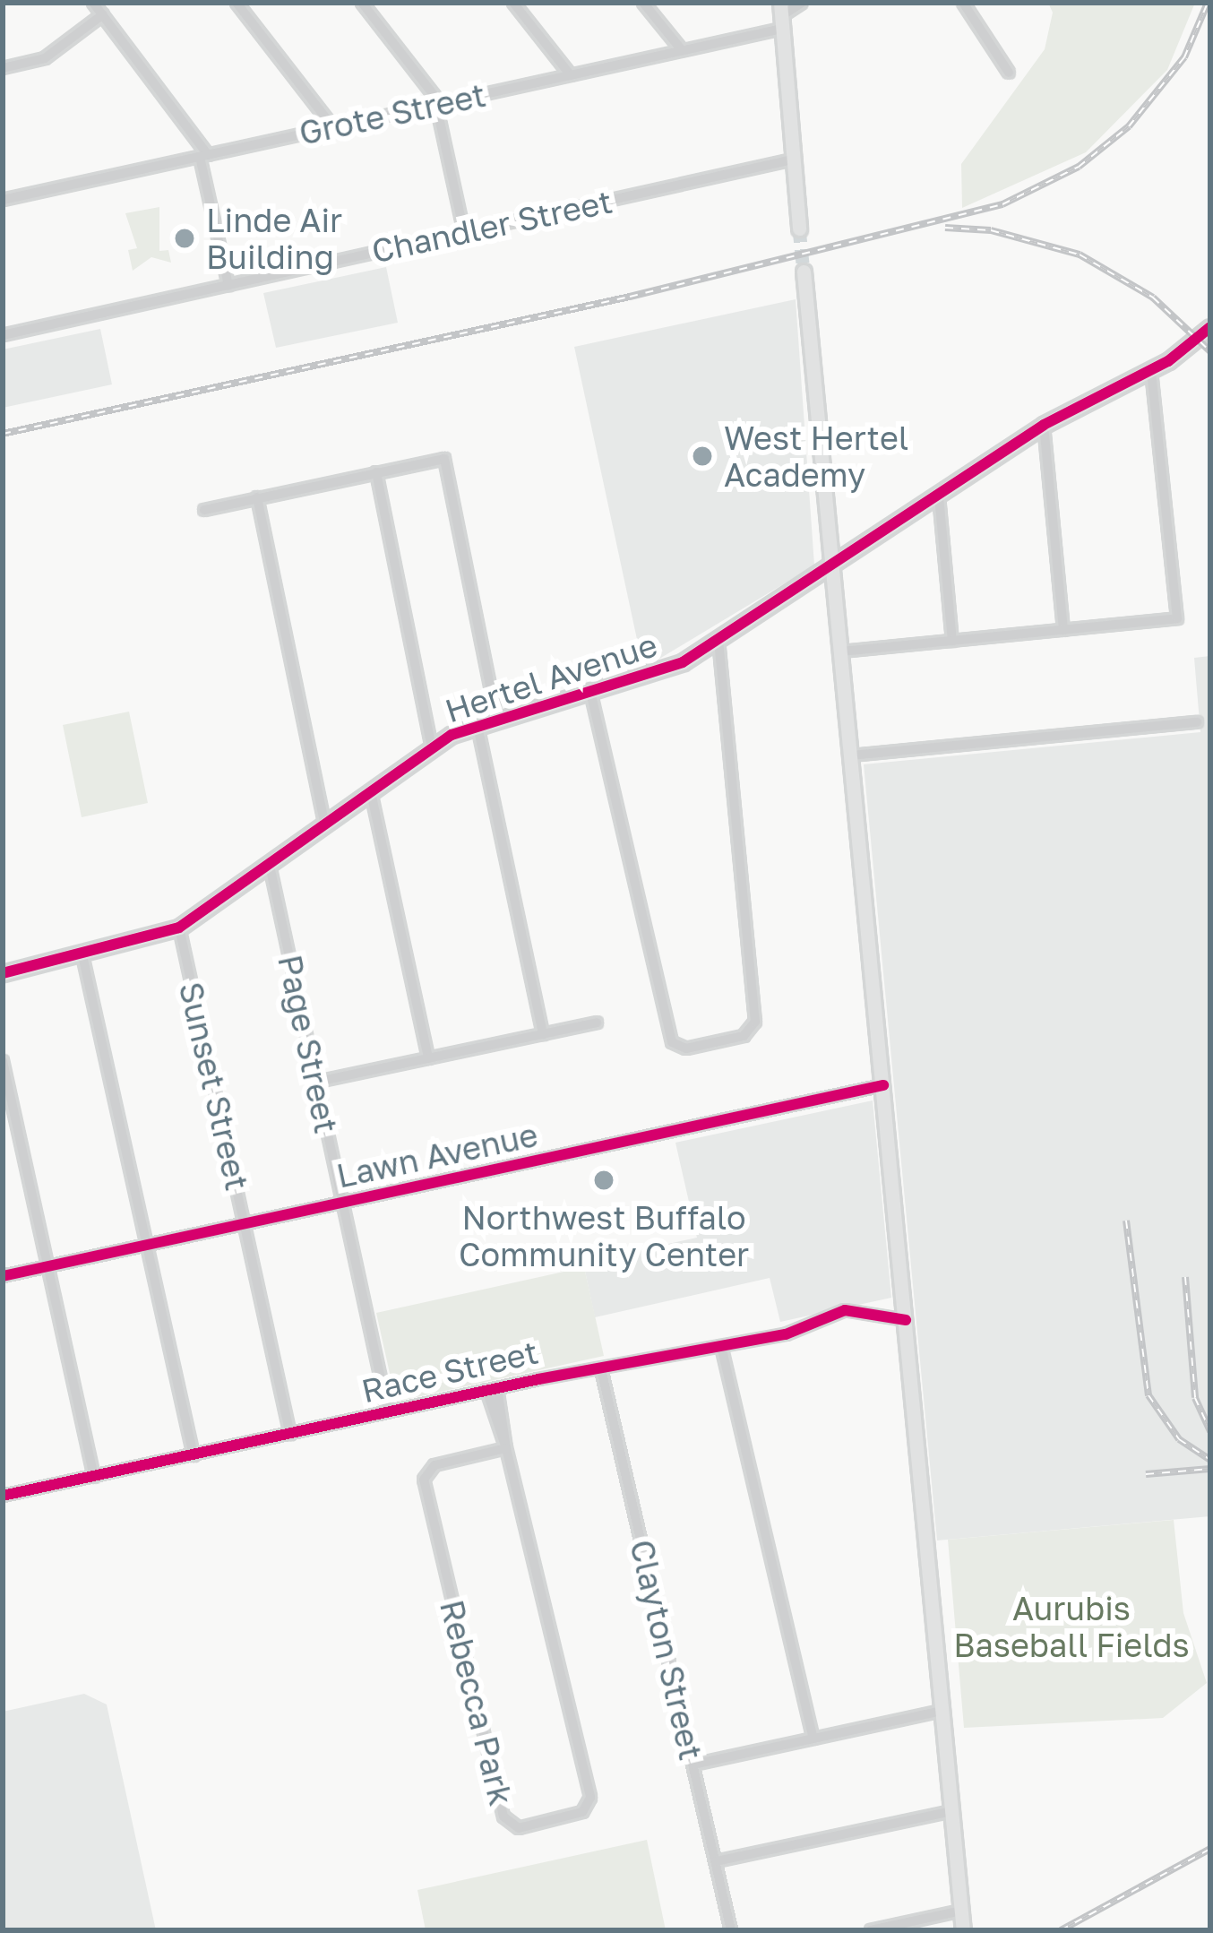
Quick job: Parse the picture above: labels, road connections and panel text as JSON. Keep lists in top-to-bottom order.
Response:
{
  "streets": {
    "main road": ["Hertel Avenue"],
    "street": [
      "Grote Street",
      "Chandler Street",
      "Page Street",
      "Sunset Street",
      "Lawn Avenue",
      "Race Street",
      "Clayton Street",
      "Rebecca Park"
    ]
  },
  "crossings": [
    ["Hertel Avenue", "Page Street"],
    ["Hertel Avenue", "Sunset Street"],
    ["Page Street", "Lawn Avenue"],
    ["Page Street", "Race Street"],
    ["Sunset Street", "Lawn Avenue"],
    ["Sunset Street", "Race Street"],
    ["Race Street", "Clayton Street"],
    ["Race Street", "Rebecca Park"]
  ],
  "parks": ["Aurubis Baseball Fields"],
  "places": ["Linde Air Building", "West Hertel Academy", "Northwest Buffalo Community Center"]
}
